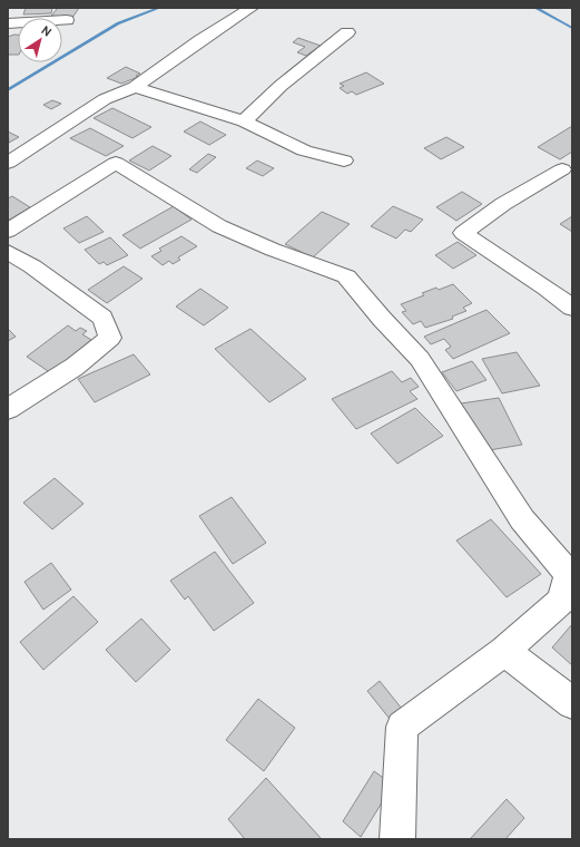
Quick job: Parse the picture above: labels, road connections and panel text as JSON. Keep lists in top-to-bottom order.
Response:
{
  "north": "top right"
}
